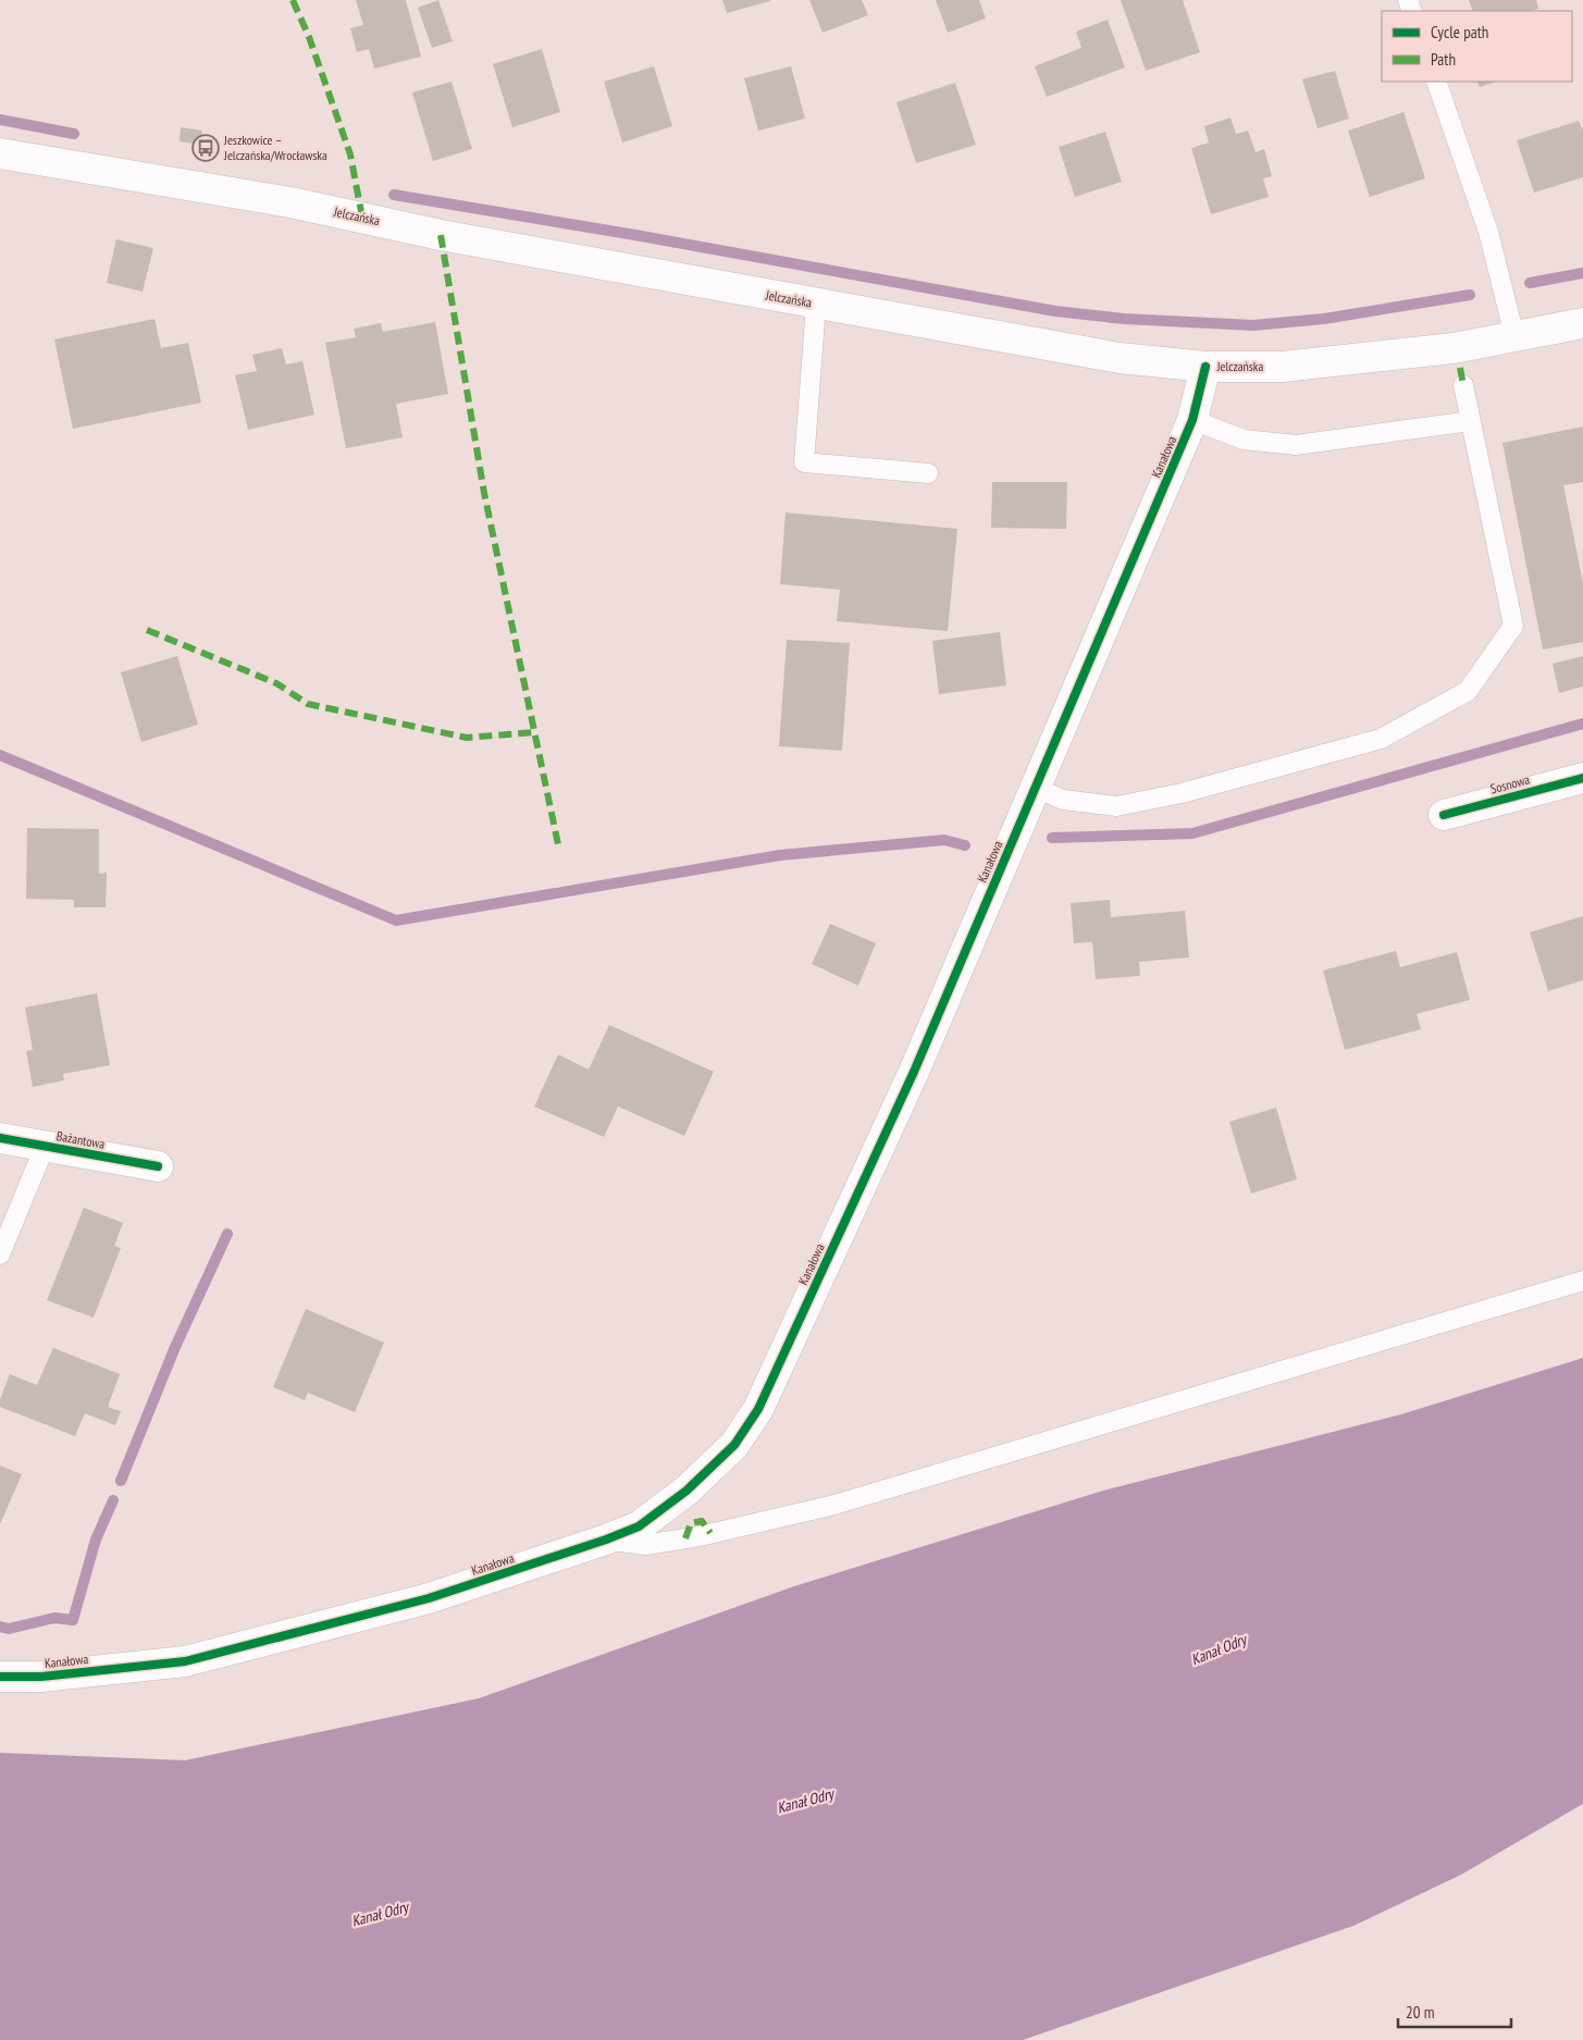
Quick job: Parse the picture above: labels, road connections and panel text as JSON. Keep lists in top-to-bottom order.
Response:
{
  "streets": {
    "street": [
      "Jelczańska",
      "Kanałowa",
      "Sosnowa",
      "Bażantowa"
    ]
  },
  "crossings": [
    ["Jelczańska", "Kanałowa"]
  ],
  "water": ["Kanał Odry"],
  "places": {
    "bus stop": ["Jeszkowice – Jelczańska/Wrocławska"]
  },
  "legend": ["Cycle path", "Path"],
  "scale_bar": "20 m"
}
